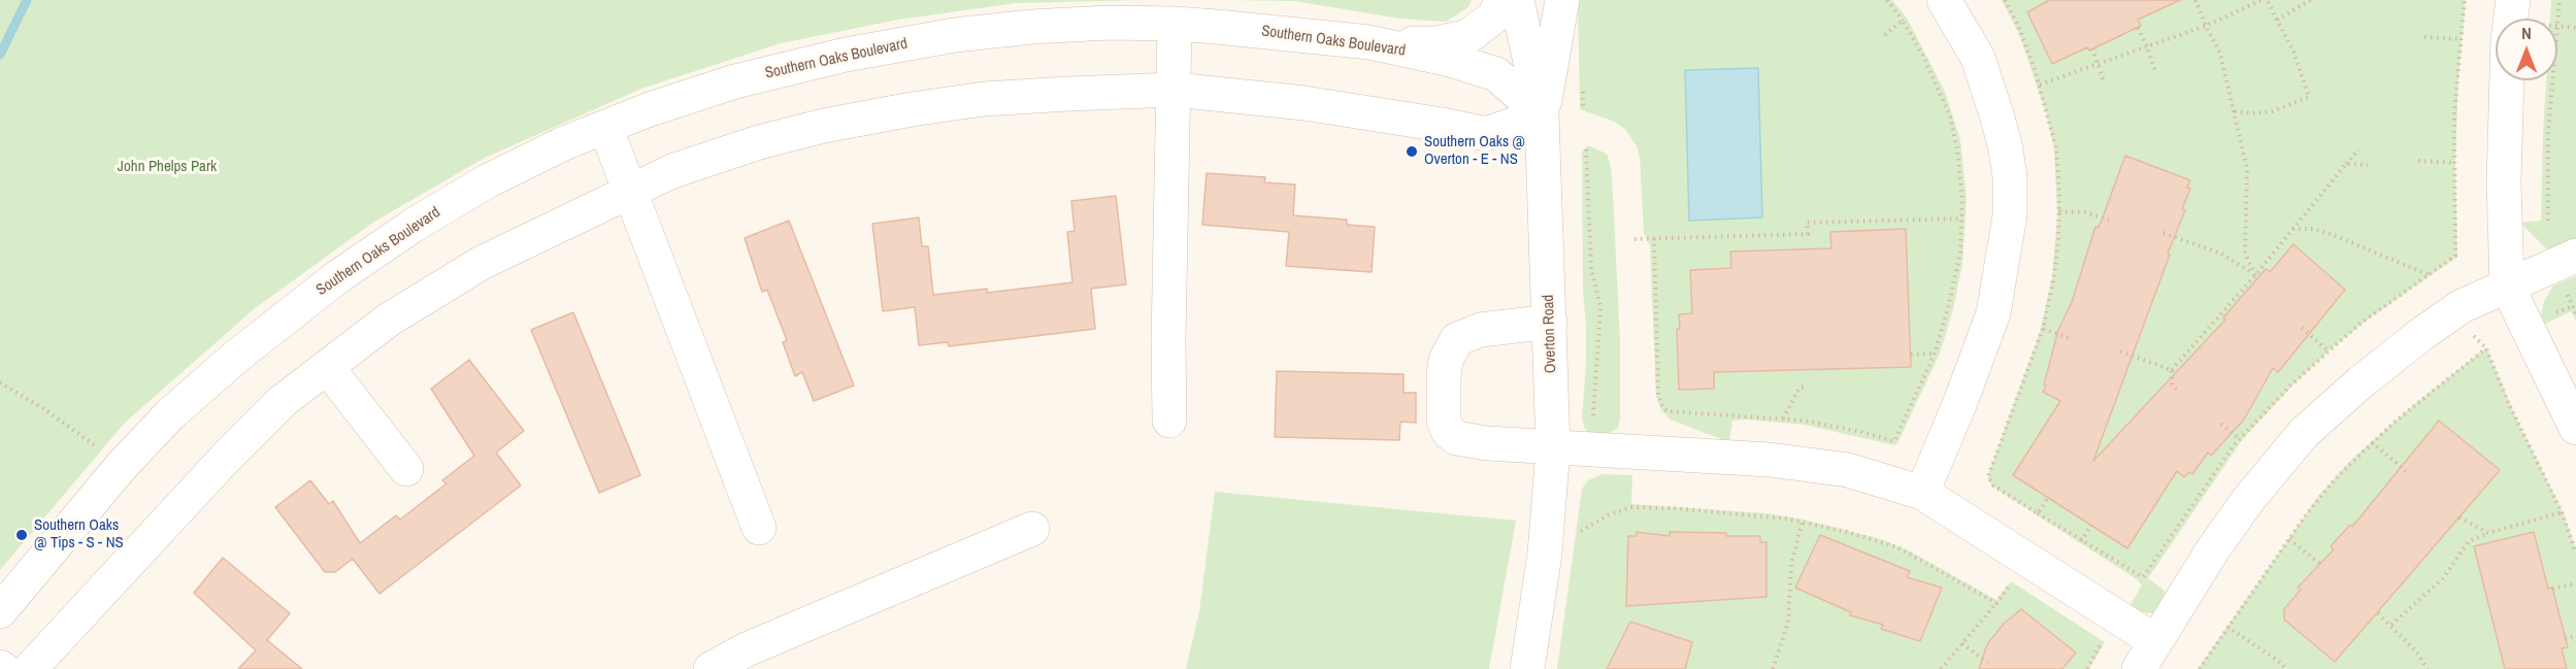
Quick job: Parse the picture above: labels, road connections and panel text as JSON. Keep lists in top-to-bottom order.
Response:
{
  "streets": {
    "street": ["Southern Oaks Boulevard", "Overton Road"]
  },
  "crossings": [
    ["Southern Oaks Boulevard", "Overton Road"]
  ],
  "parks": ["John Phelps Park"],
  "places": ["Southern Oaks @ Overton - E - NS", "Southern Oaks @ Tips - S - NS"],
  "north": "top"
}
